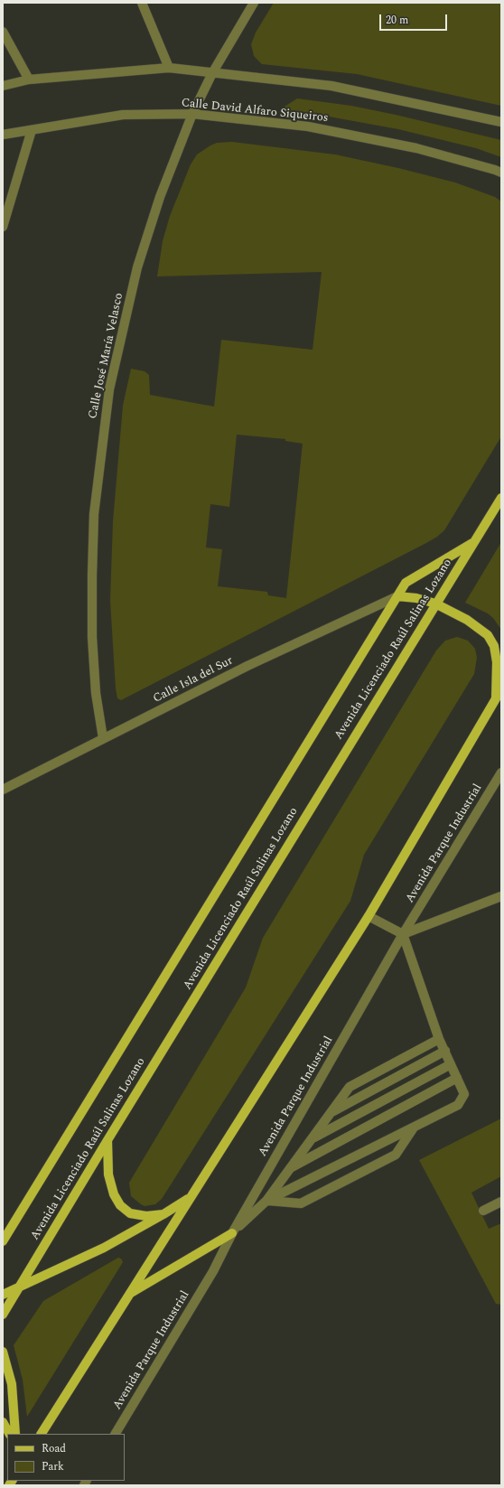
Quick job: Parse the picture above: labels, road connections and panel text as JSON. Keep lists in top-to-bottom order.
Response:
{
  "streets": {
    "main road": ["Avenida Licenciado Raúl Salinas Lozano"],
    "street": [
      "Calle David Alfaro Siqueiros",
      "Calle José María Velasco",
      "Calle Isla del Sur",
      "Avenida Parque Industrial"
    ]
  },
  "crossings": [
    ["Calle David Alfaro Siqueiros", "Calle José María Velasco"],
    ["Calle José María Velasco", "Calle Isla del Sur"]
  ],
  "legend": ["Road", "Park"],
  "scale_bar": "20 m"
}
